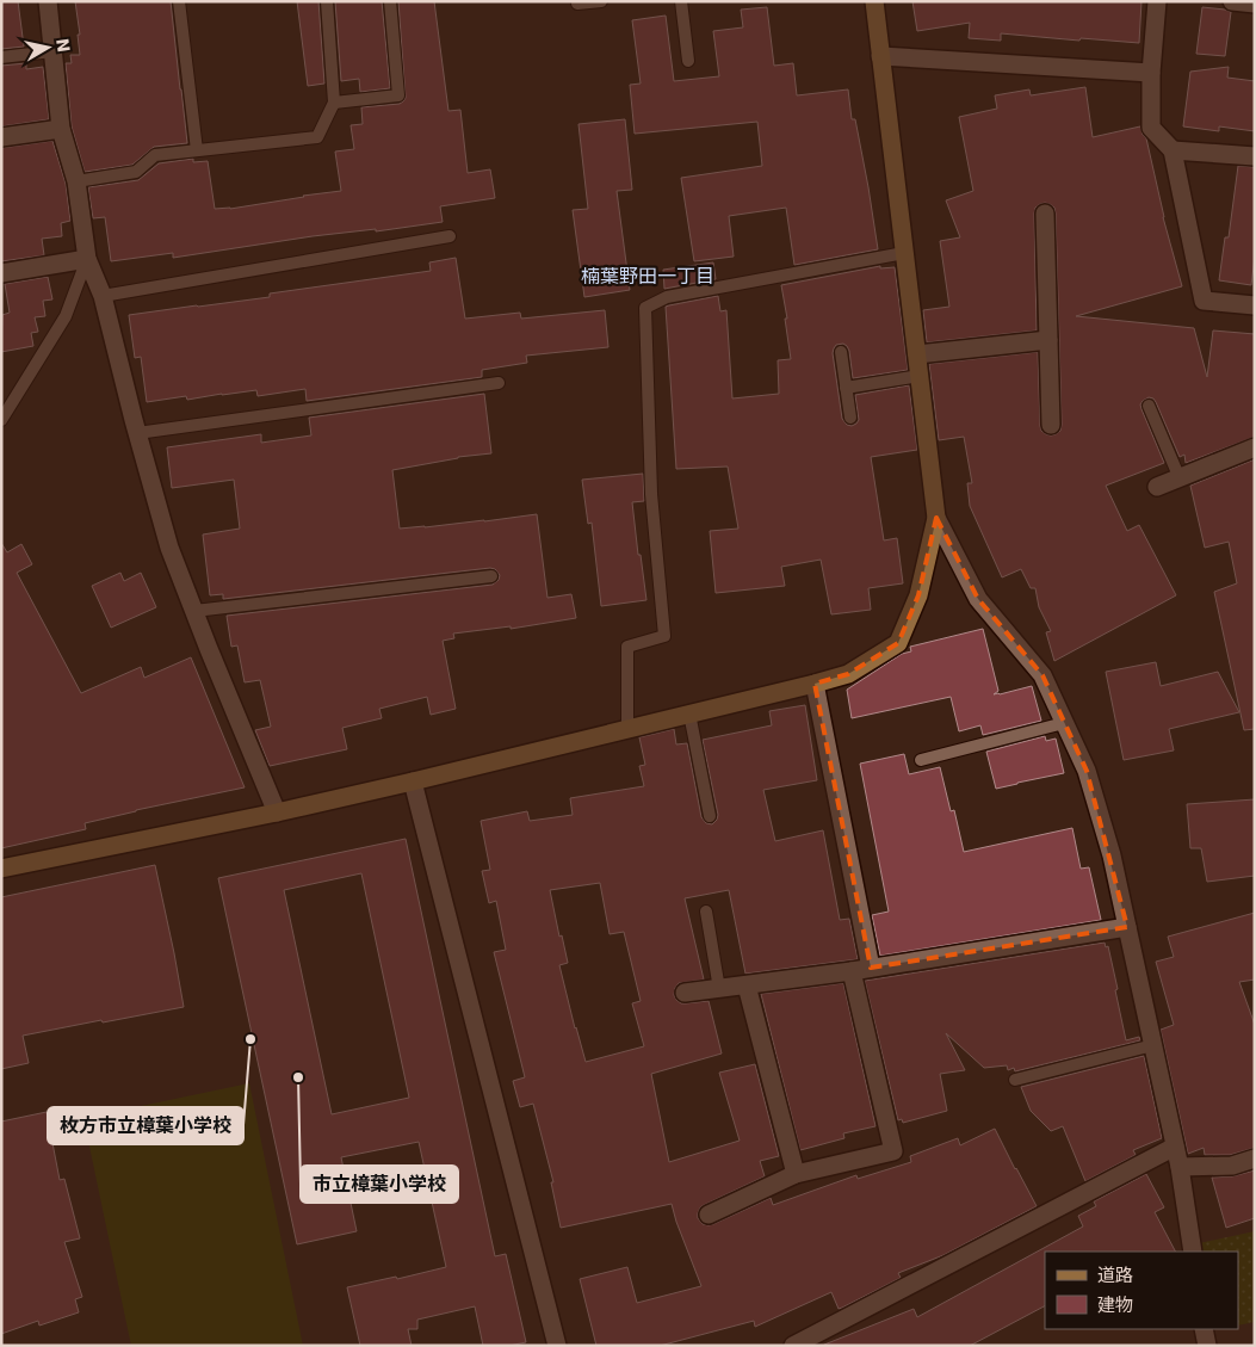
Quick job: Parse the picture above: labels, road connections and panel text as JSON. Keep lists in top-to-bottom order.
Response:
{
  "districts": ["楠葉野田一丁目"],
  "places": ["枚方市立樟葉小学校", "市立樟葉小学校"],
  "legend": ["道路", "建物"],
  "north": "right"
}
